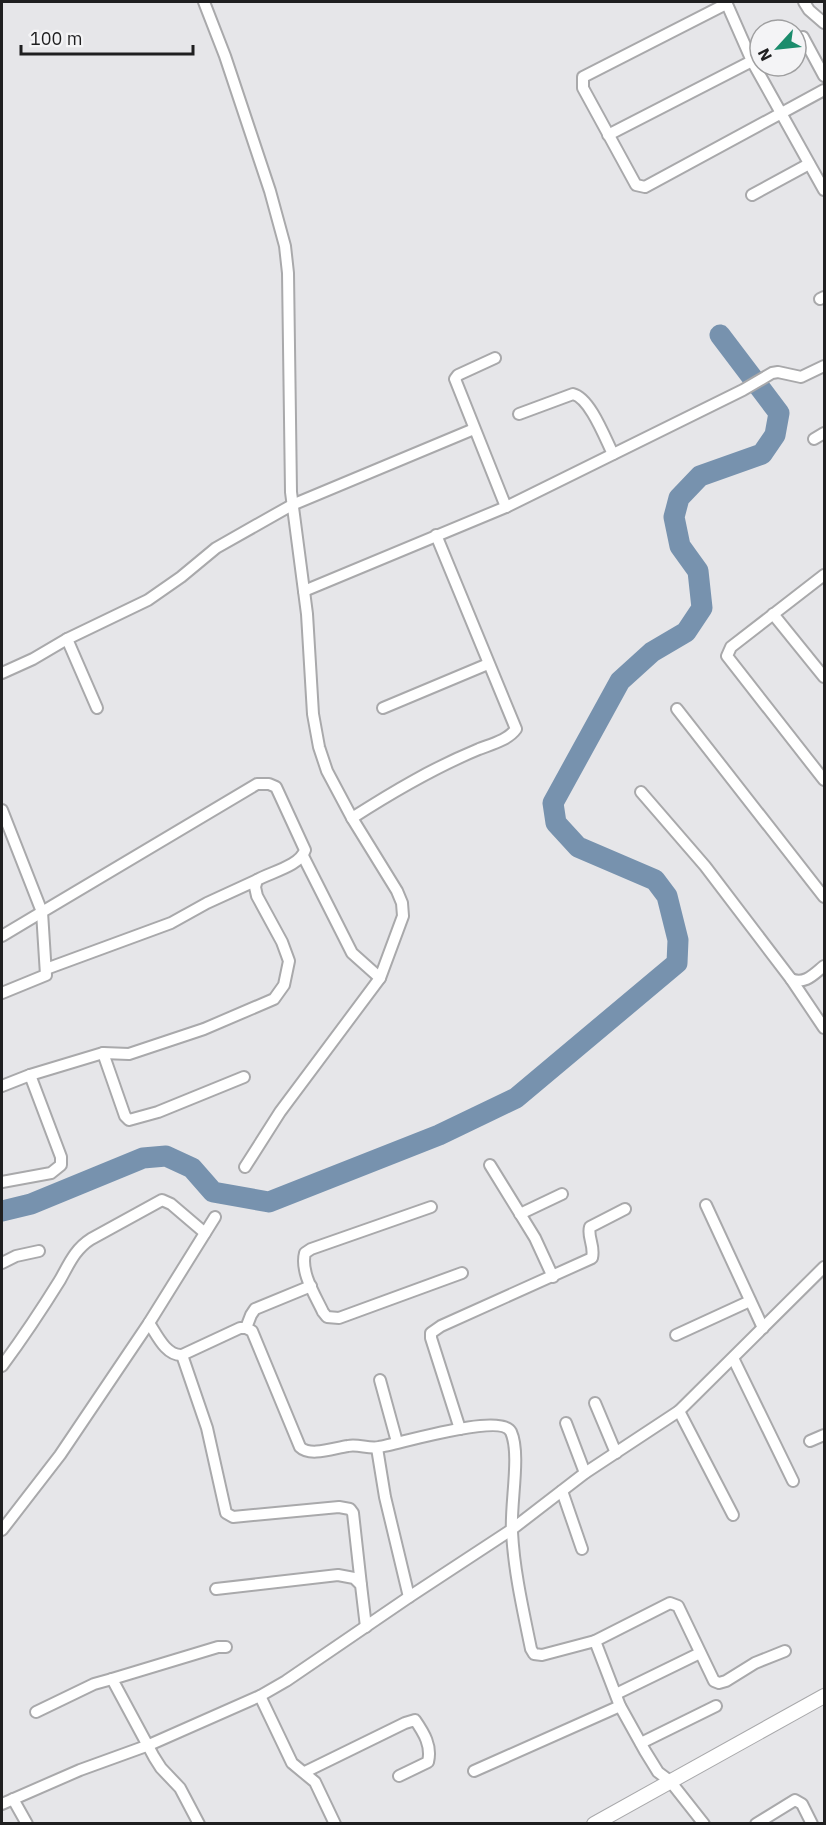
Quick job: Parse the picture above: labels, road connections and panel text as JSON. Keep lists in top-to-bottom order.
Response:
{
  "scale_bar": "100 m",
  "north": "bottom left"
}
